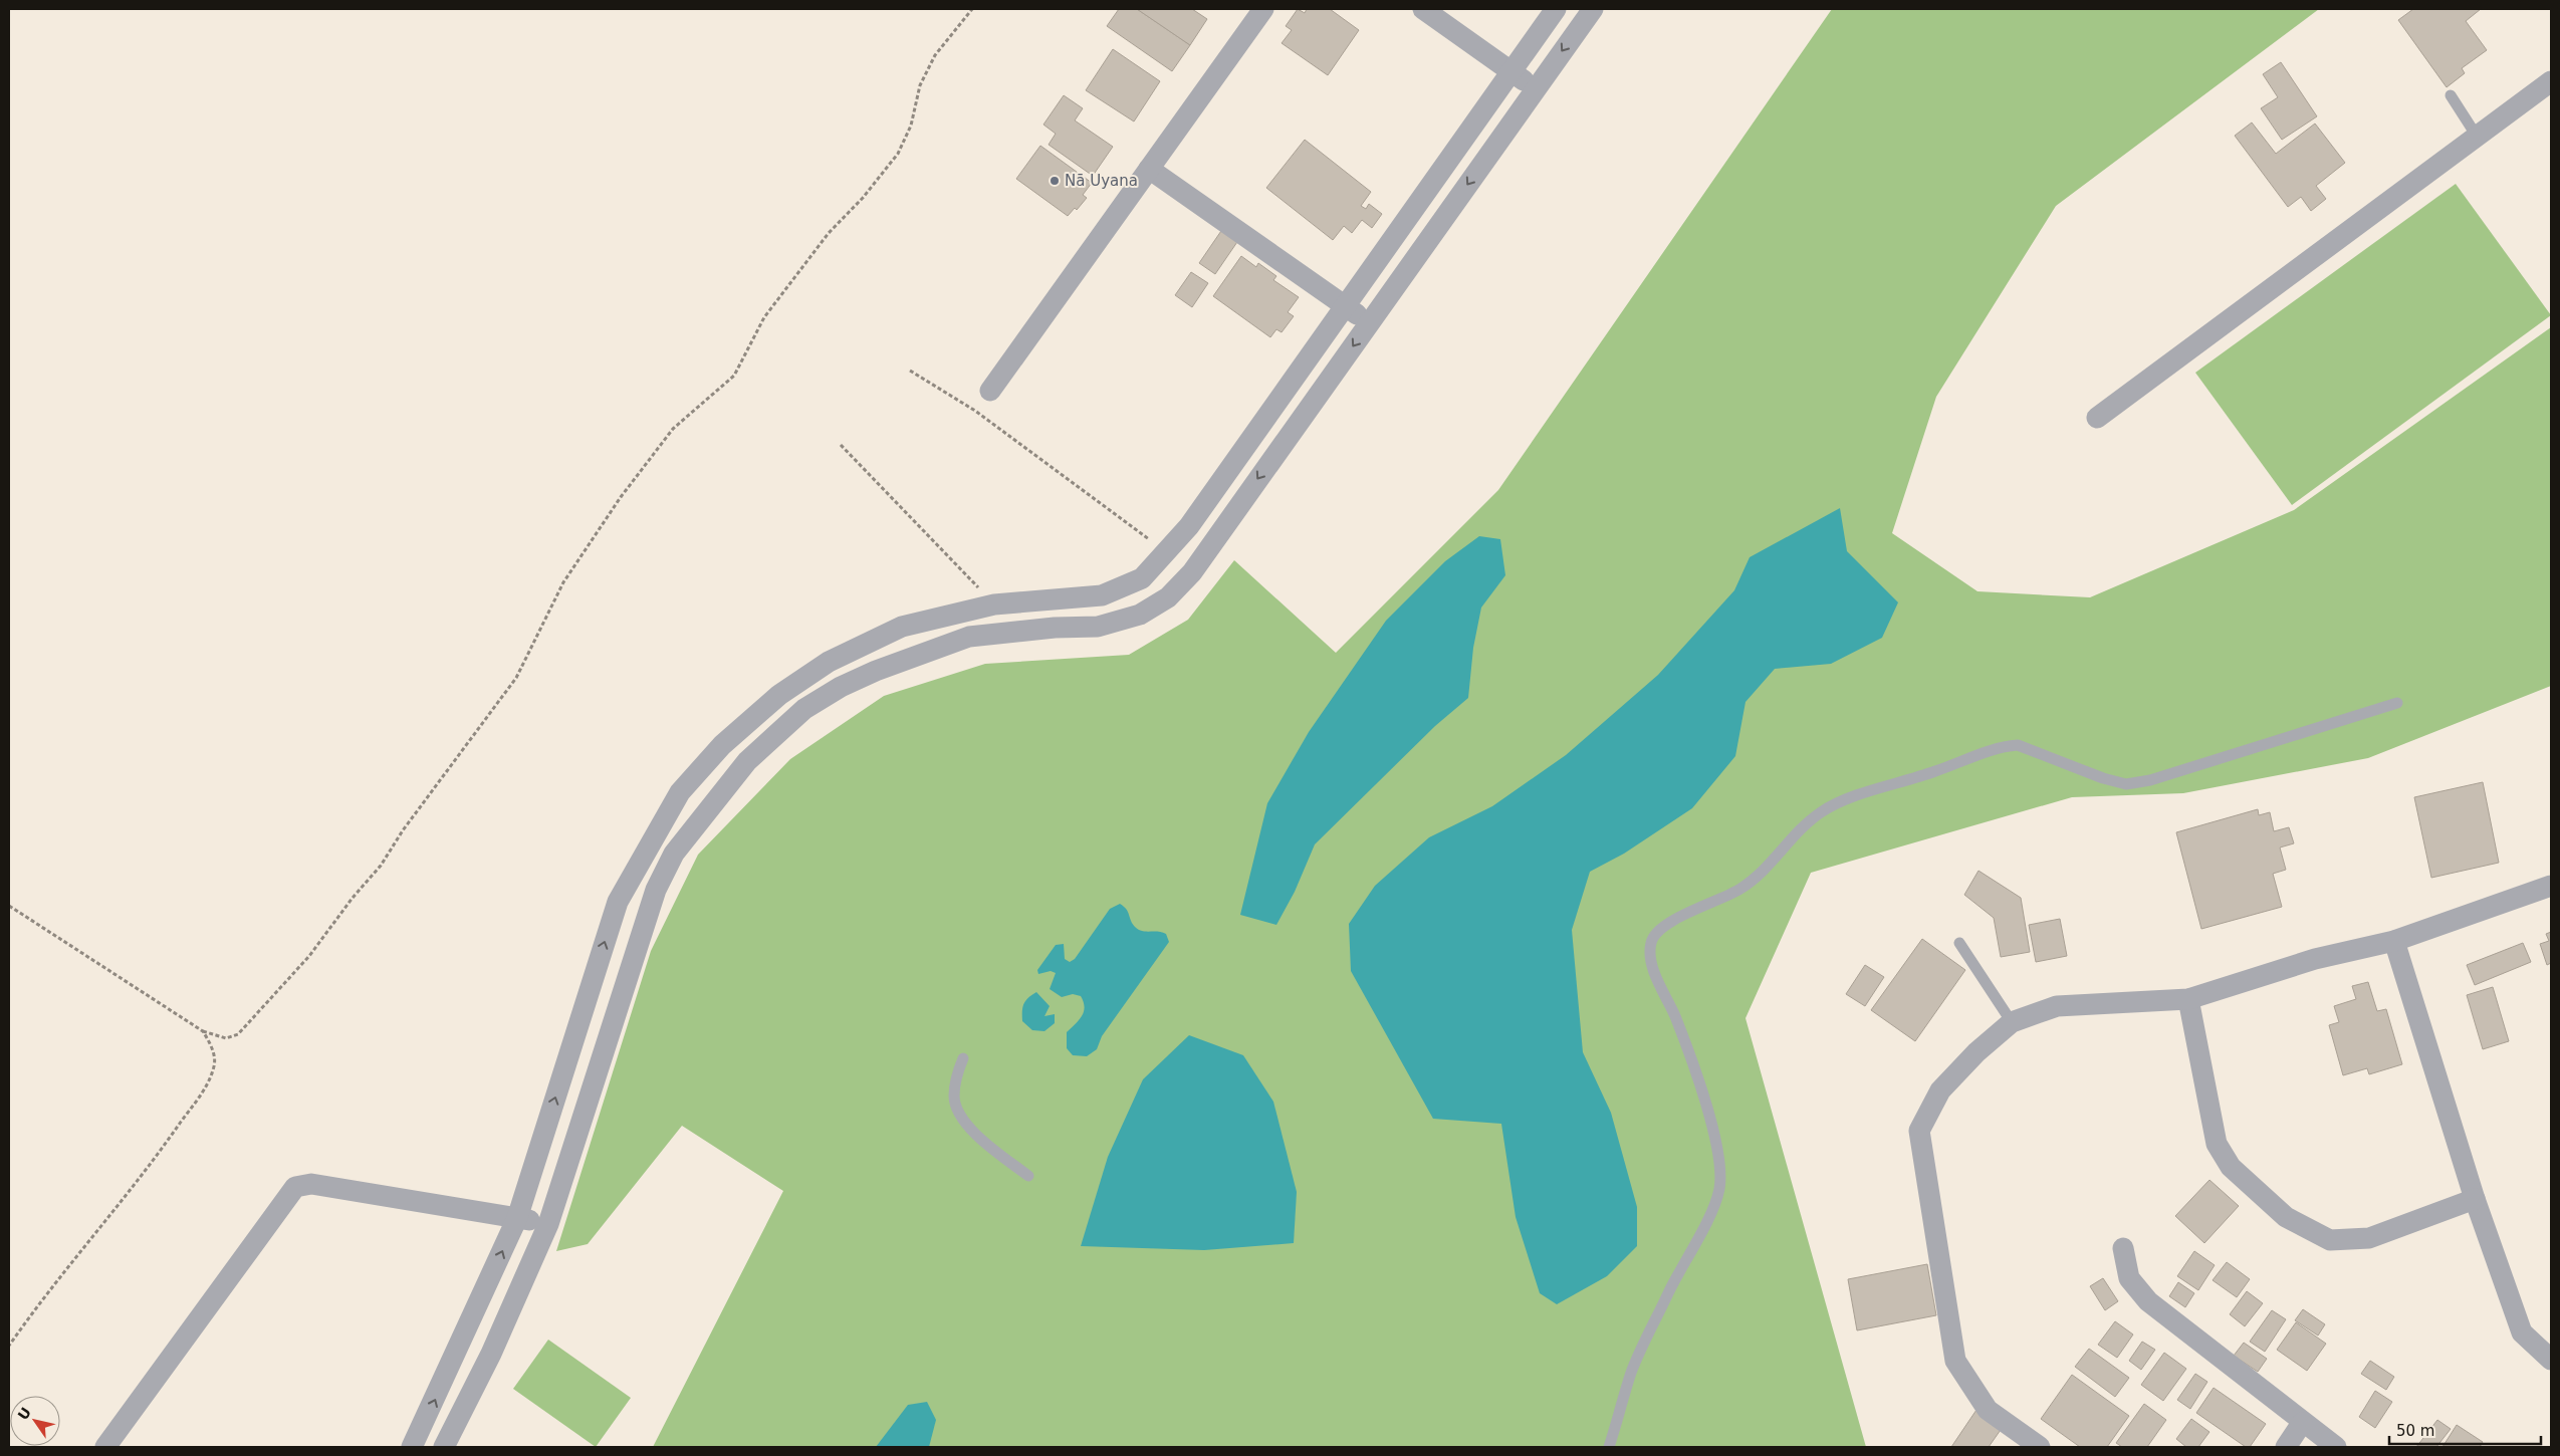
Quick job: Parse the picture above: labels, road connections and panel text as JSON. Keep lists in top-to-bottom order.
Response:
{
  "places": ["Nā Uyana"],
  "scale_bar": "50 m",
  "north": "top left"
}
